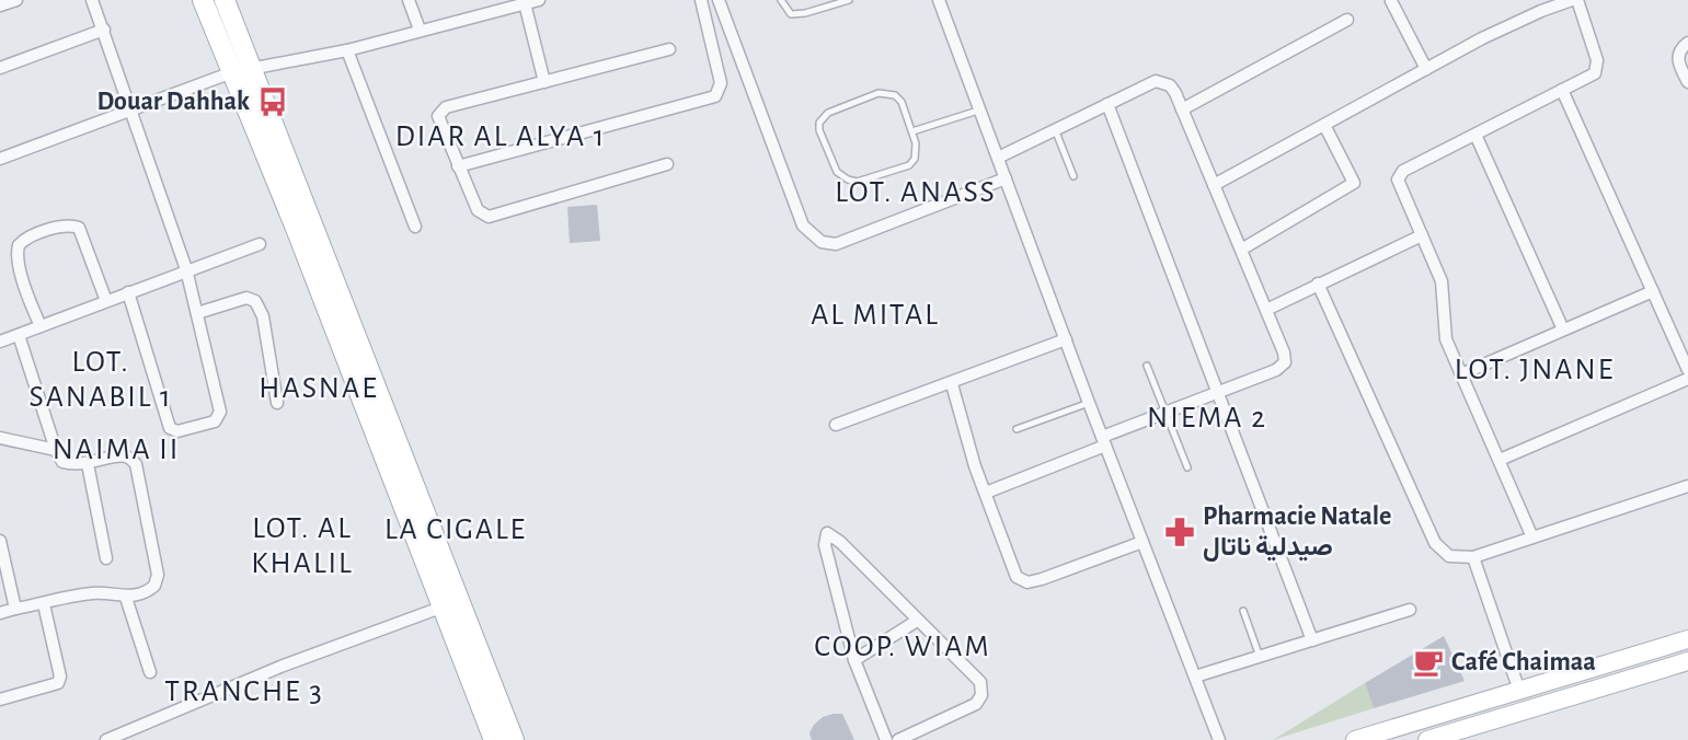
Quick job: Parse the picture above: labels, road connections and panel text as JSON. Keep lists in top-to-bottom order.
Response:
{
  "districts": [
    "DIAR AL ALYA 1",
    "LOT. ANASS",
    "AL MITAL",
    "LOT. SANABIL 1",
    "LOT. JNANE",
    "HASNAE",
    "NIEMA 2",
    "NAIMA II",
    "LOT. AL KHALIL",
    "LA CIGALE",
    "COOP. WIAM",
    "TRANCHE 3"
  ],
  "places": {
    "bus stop": ["Douar Dahhak"],
    "pharmacy": ["Pharmacie Natale صيدلية ناتال"],
    "cafe": ["Café Chaimaa"]
  }
}
